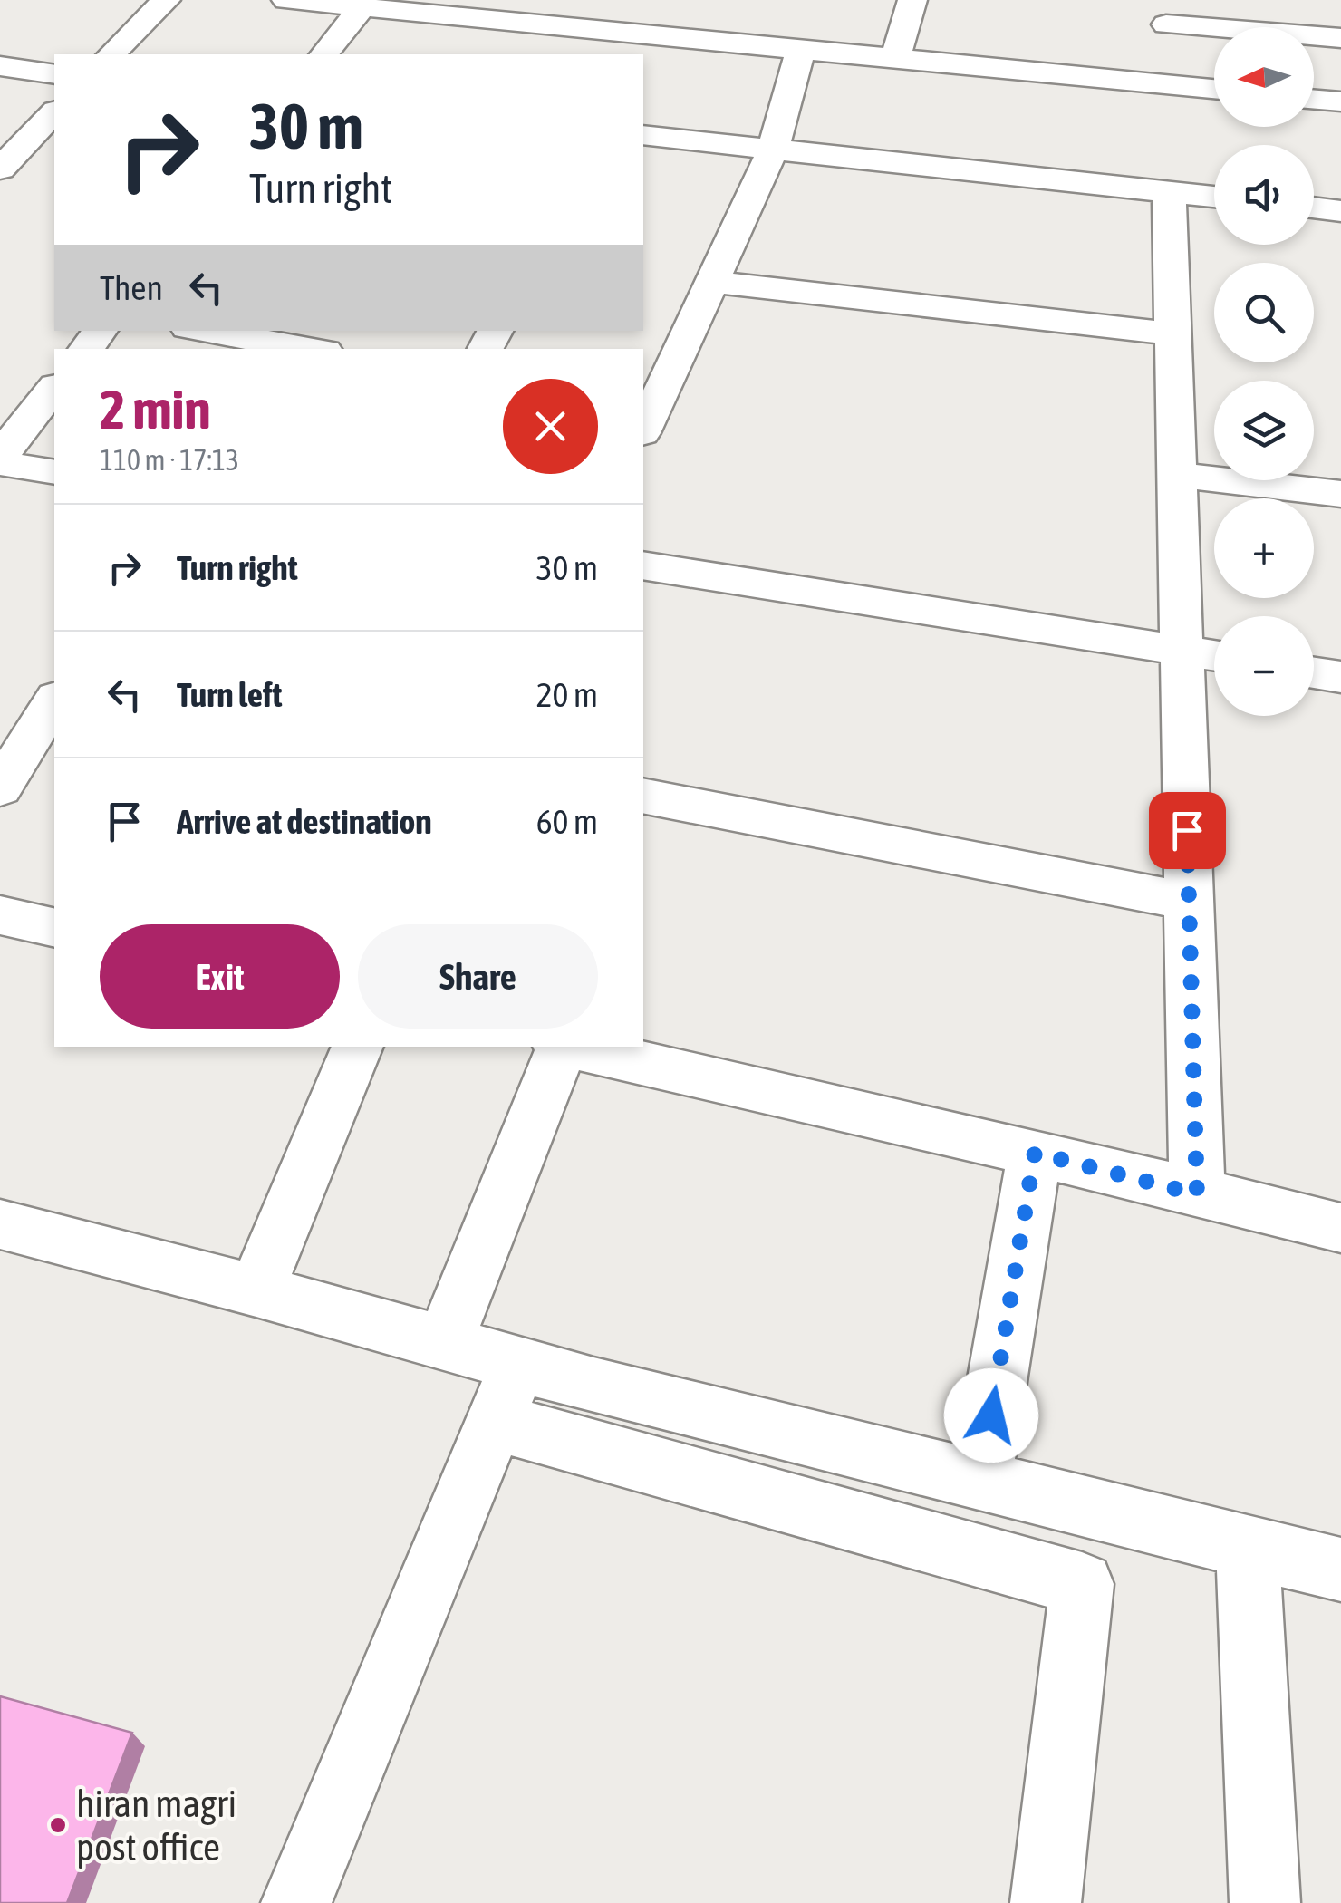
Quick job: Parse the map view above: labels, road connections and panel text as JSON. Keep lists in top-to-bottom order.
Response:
{
  "places": ["hiran magri post office"],
  "north": "left",
  "page": {
    "map_buttons": ["+", "−"],
    "turn": ["30 m", "Turn right"],
    "then": "Then",
    "heading": ["2 min", "110 m · 17:13"],
    "list": [
      {
        "name": "Turn right",
        "value": "30 m"
      },
      {
        "name": "Turn left",
        "value": "20 m"
      },
      {
        "name": "Arrive at destination",
        "value": "60 m"
      }
    ],
    "buttons": ["Exit", "Share"]
  }
}
